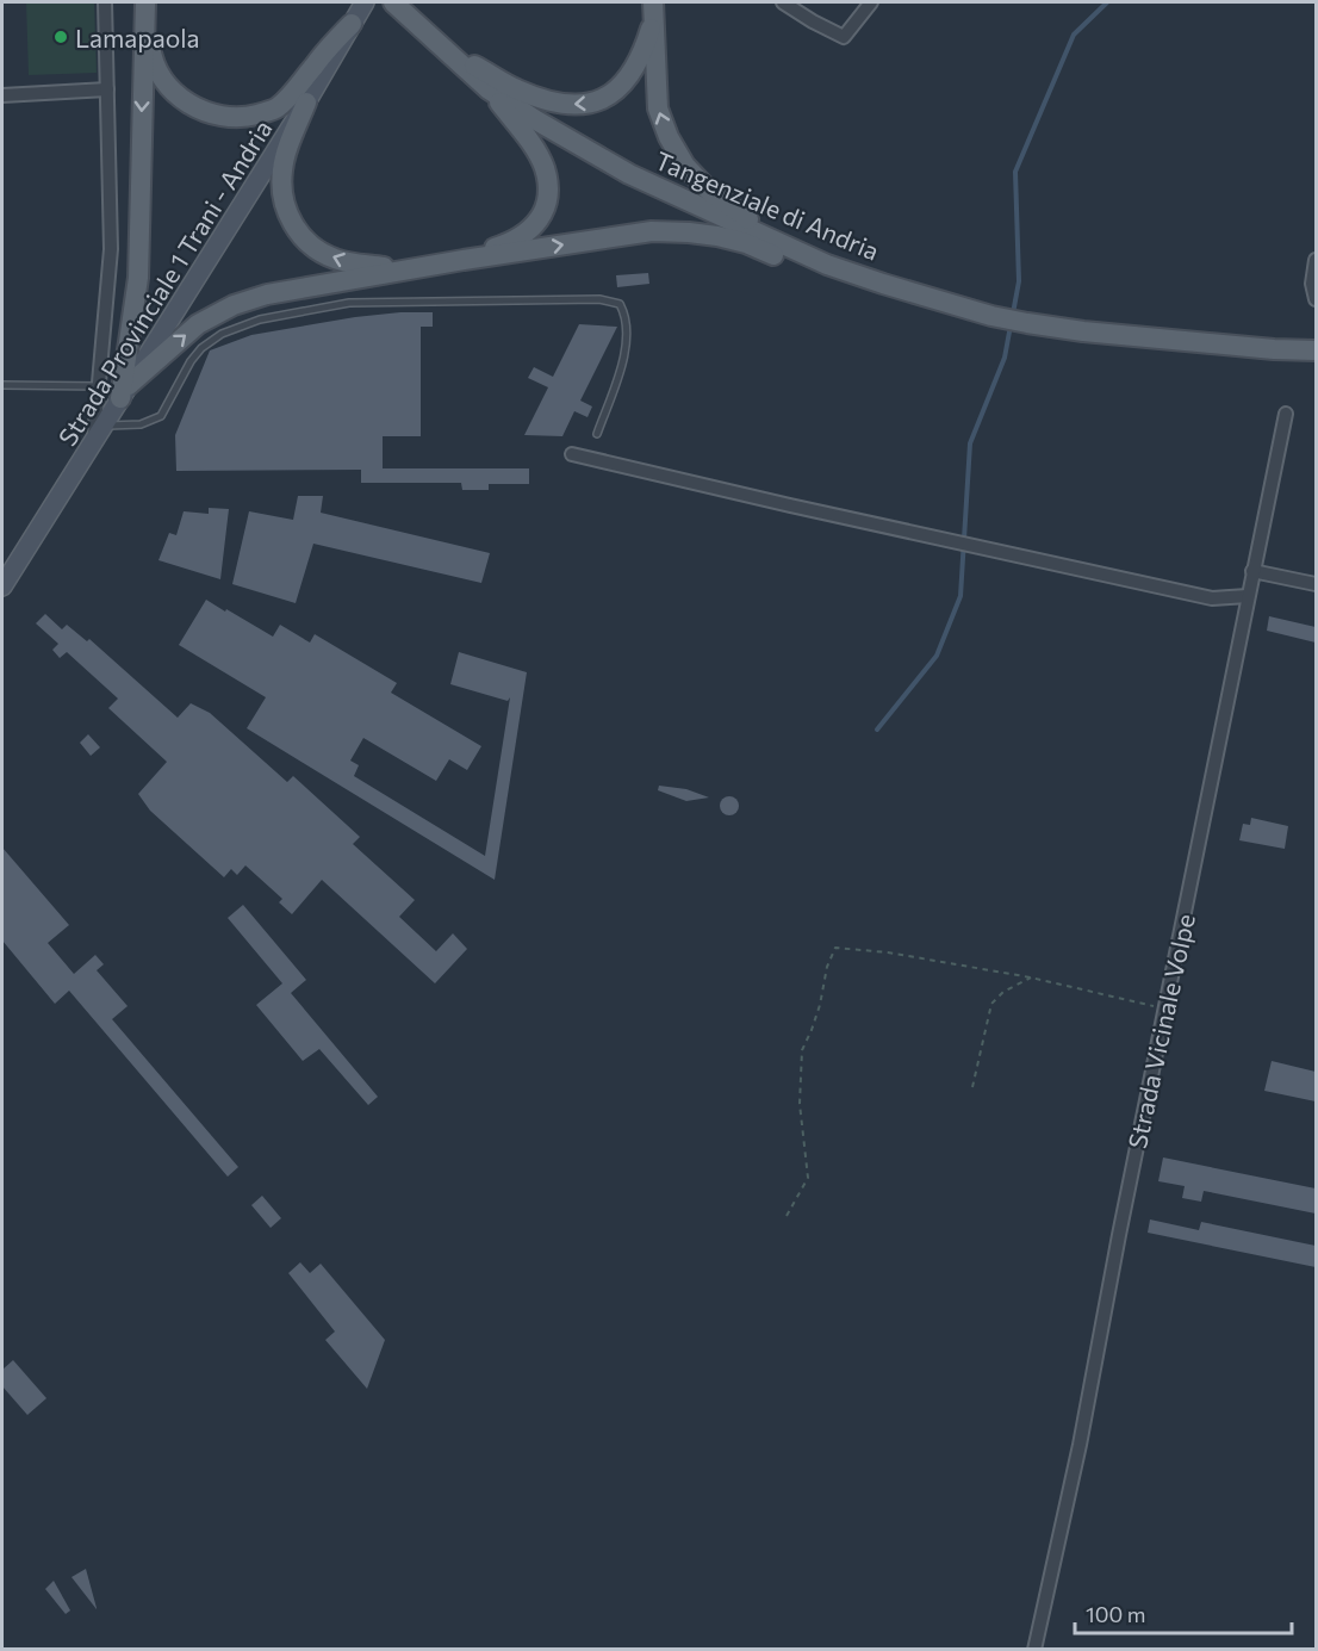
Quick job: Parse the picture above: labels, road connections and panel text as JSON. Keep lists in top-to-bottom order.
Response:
{
  "streets": {
    "main road": ["Tangenziale di Andria", "Strada Provinciale 1 Trani - Andria"],
    "street": ["Strada Vicinale Volpe"]
  },
  "places": ["Lamapaola"],
  "scale_bar": "100 m"
}
